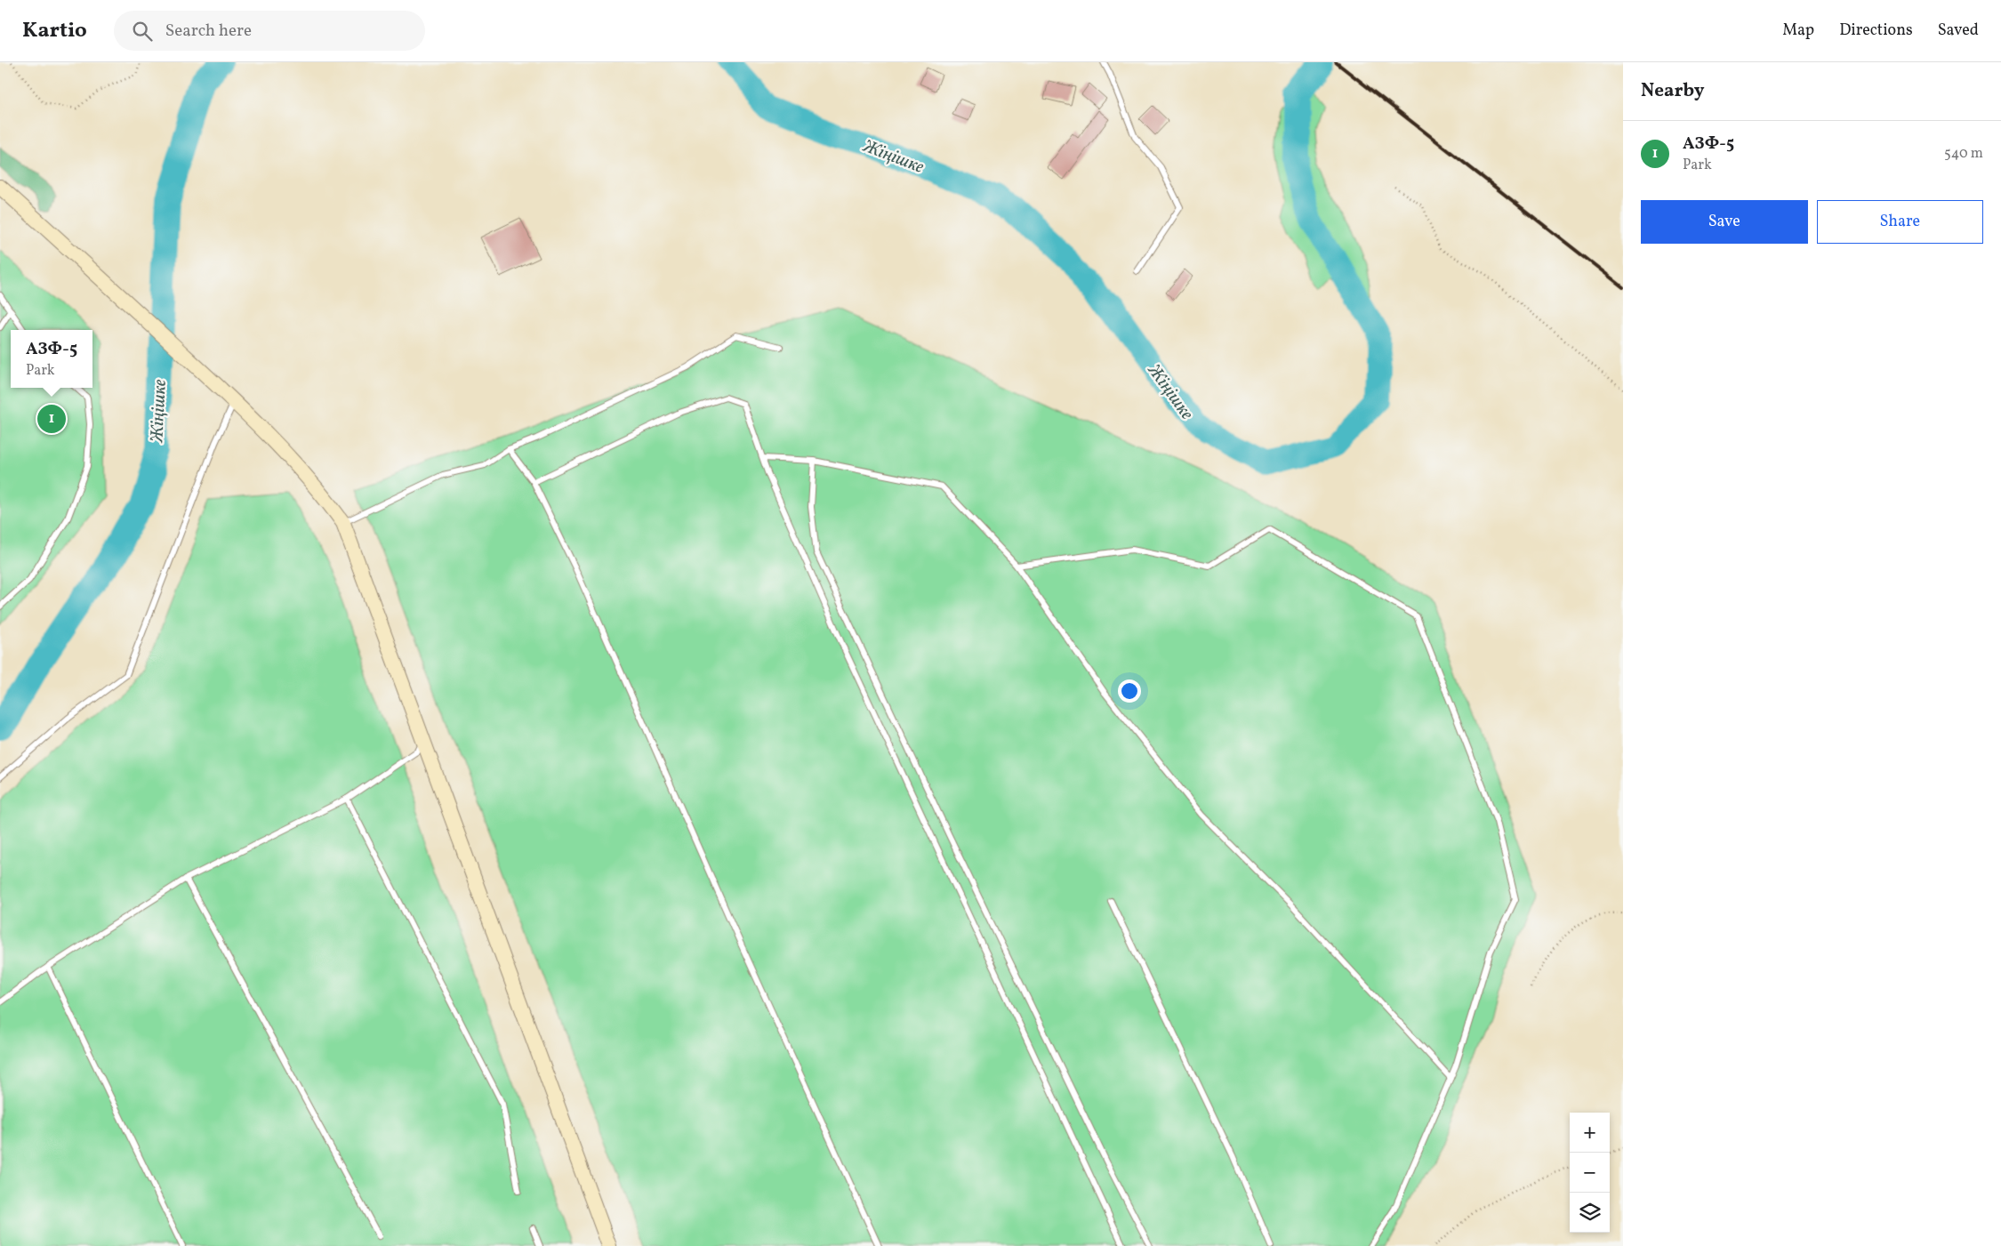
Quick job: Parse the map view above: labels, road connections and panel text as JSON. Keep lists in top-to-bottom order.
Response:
{
  "water": ["Жіңішке"],
  "page": {
    "header": "Kartio",
    "search": "Search here",
    "nav": ["Map", "Directions", "Saved"],
    "heading": "Nearby",
    "list": [
      {
        "mark": "1",
        "name": "АЗФ-5",
        "note": "Park",
        "value": "540 m"
      }
    ],
    "buttons": ["Save", "Share"],
    "popup": ["АЗФ-5", "Park"],
    "pins": "1",
    "map_buttons": ["+", "−"]
  }
}
